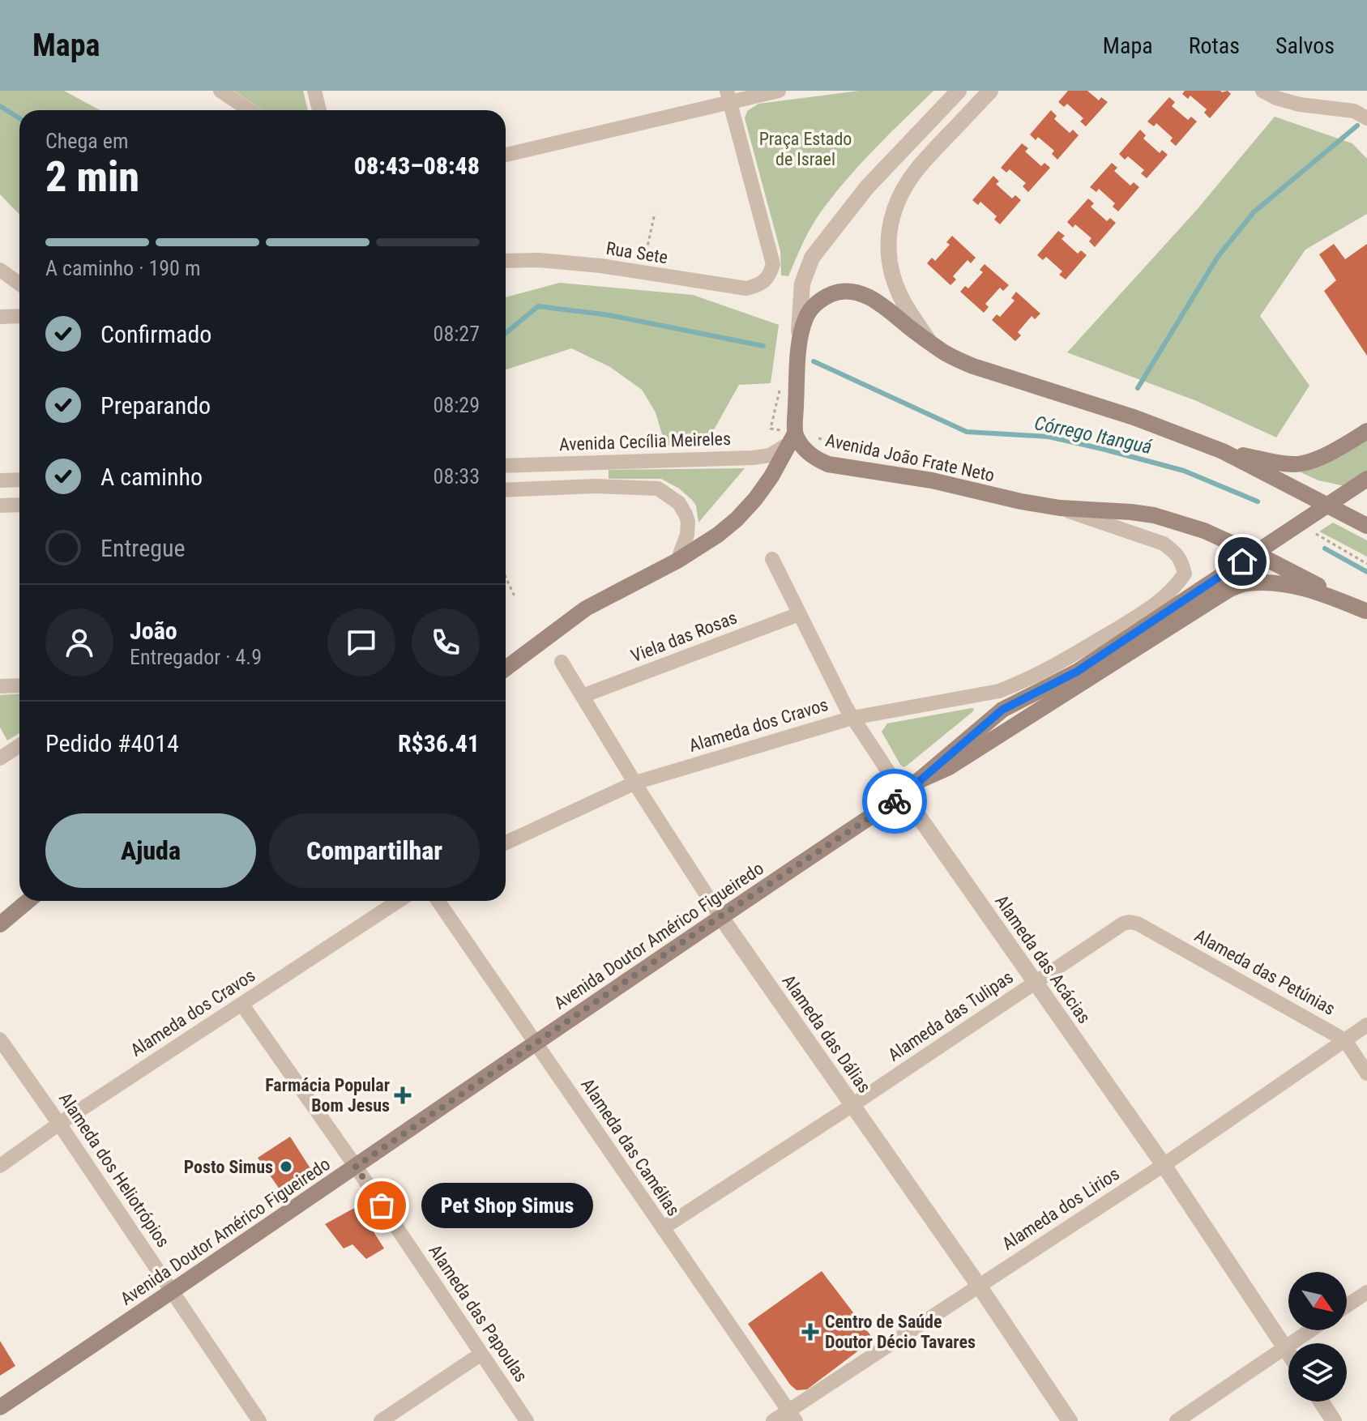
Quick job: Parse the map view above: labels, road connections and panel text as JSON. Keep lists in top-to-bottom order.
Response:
{
  "streets": {
    "main road": ["Avenida João Frate Neto", "Avenida Doutor Américo Figueiredo"],
    "street": [
      "Rua Sete",
      "Avenida Cecília Meireles",
      "Viela das Rosas",
      "Alameda dos Cravos",
      "Alameda das Acácias",
      "Alameda das Petúnias",
      "Alameda das Tulipas",
      "Alameda das Dálias",
      "Alameda das Camélias",
      "Alameda dos Heliotrópios",
      "Alameda dos Lirios",
      "Alameda das Papoulas"
    ]
  },
  "crossings": [
    ["Avenida Cecília Meireles", "Avenida João Frate Neto"],
    ["Avenida João Frate Neto", "Alameda dos Cravos"],
    ["Avenida João Frate Neto", "Avenida Doutor Américo Figueiredo"],
    ["Viela das Rosas", "Alameda das Acácias"],
    ["Viela das Rosas", "Alameda das Dálias"],
    ["Alameda dos Cravos", "Alameda das Acácias"],
    ["Alameda dos Cravos", "Alameda das Dálias"],
    ["Alameda dos Cravos", "Alameda dos Heliotrópios"],
    ["Alameda dos Cravos", "Alameda das Papoulas"],
    ["Avenida Doutor Américo Figueiredo", "Alameda das Acácias"],
    ["Avenida Doutor Américo Figueiredo", "Alameda das Dálias"],
    ["Avenida Doutor Américo Figueiredo", "Alameda das Camélias"],
    ["Avenida Doutor Américo Figueiredo", "Alameda dos Heliotrópios"],
    ["Avenida Doutor Américo Figueiredo", "Alameda das Papoulas"],
    ["Alameda das Acácias", "Alameda das Tulipas"],
    ["Alameda das Acácias", "Alameda dos Lirios"],
    ["Alameda das Petúnias", "Alameda das Tulipas"],
    ["Alameda das Petúnias", "Alameda dos Lirios"],
    ["Alameda das Tulipas", "Alameda das Dálias"],
    ["Alameda das Tulipas", "Alameda das Camélias"],
    ["Alameda das Dálias", "Alameda dos Lirios"],
    ["Alameda das Camélias", "Alameda dos Lirios"]
  ],
  "water": ["Córrego Itanguá"],
  "parks": ["Praça Estado de Israel"],
  "places": {
    "health": ["Farmácia Popular Bom Jesus", "Centro de Saúde Doutor Décio Tavares"],
    "other": ["Posto Simus", "Pet Shop Simus"]
  },
  "north": "bottom right",
  "page": {
    "header": "Mapa",
    "nav": ["Mapa", "Rotas", "Salvos"],
    "heading": ["2 min", "Chega em", "08:43–08:48"],
    "panel": [
      "João",
      "Entregador · 4.9",
      "Pedido #4014",
      "R$36.41"
    ],
    "bar": "A caminho · 190 m",
    "list": [
      ["Confirmado", "08:27"],
      ["Preparando", "08:29"],
      ["A caminho", "08:33"],
      "Entregue"
    ],
    "buttons": ["Ajuda", "Compartilhar"],
    "bubble": "Pet Shop Simus"
  }
}
